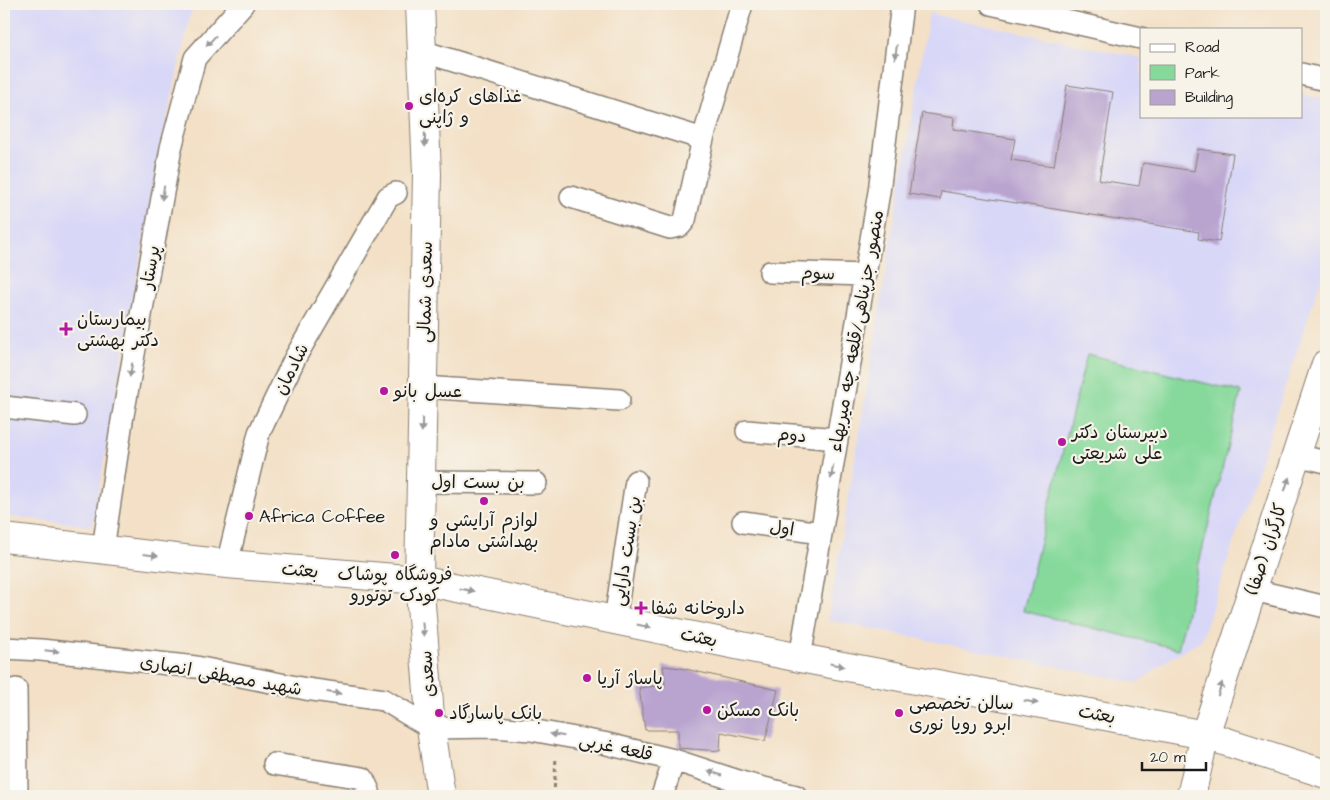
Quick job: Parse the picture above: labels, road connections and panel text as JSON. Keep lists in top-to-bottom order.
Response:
{
  "streets": {
    "main road": [
      "سعدی شمالی",
      "کارگران (صفا)",
      "بعثت",
      "سعدی"
    ],
    "street": [
      "پرستار",
      "سوم",
      "منصور جزپناهی/قلعه چه میربهاء",
      "شادمان",
      "دوم",
      "بن بست اول",
      "اول",
      "بن بست دارایی",
      "شهید مصطفی انصاری",
      "قلعه غربی"
    ]
  },
  "crossings": [
    ["پرستار", "بعثت"],
    ["سوم", "منصور جزپناهی/قلعه چه میربهاء"],
    ["سعدی شمالی", "بن بست اول"],
    ["سعدی شمالی", "بعثت"],
    ["سعدی شمالی", "سعدی"],
    ["منصور جزپناهی/قلعه چه میربهاء", "دوم"],
    ["منصور جزپناهی/قلعه چه میربهاء", "اول"],
    ["منصور جزپناهی/قلعه چه میربهاء", "بعثت"],
    ["شادمان", "بعثت"],
    ["کارگران (صفا)", "بعثت"],
    ["بن بست دارایی", "بعثت"],
    ["بعثت", "سعدی"],
    ["سعدی", "شهید مصطفی انصاری"],
    ["سعدی", "قلعه غربی"],
    ["شهید مصطفی انصاری", "قلعه غربی"]
  ],
  "one_way": [
    "پرستار",
    "سعدی شمالی",
    "کارگران (صفا)",
    "بعثت",
    "سعدی",
    "شهید مصطفی انصاری",
    "قلعه غربی"
  ],
  "places": {
    "other": [
      "غذاهای کره‌ای و ژاپنی",
      "عسل بانو",
      "دبیرستان دکتر علی شریعتی",
      "لوازم آرایشی و بهداشتی مادام",
      "Africa Coffee",
      "فروشگاه پوشاک کودک توتورو",
      "پاساژ آریا",
      "بانک مسکن",
      "بانک پاسارگاد",
      "سالن تخصصی ابرو رویا نوری"
    ],
    "health": ["بیمارستان دکتر بهشتی", "داروخانه شفا"]
  },
  "legend": ["Road", "Park", "Building"],
  "scale_bar": "20 m"
}
